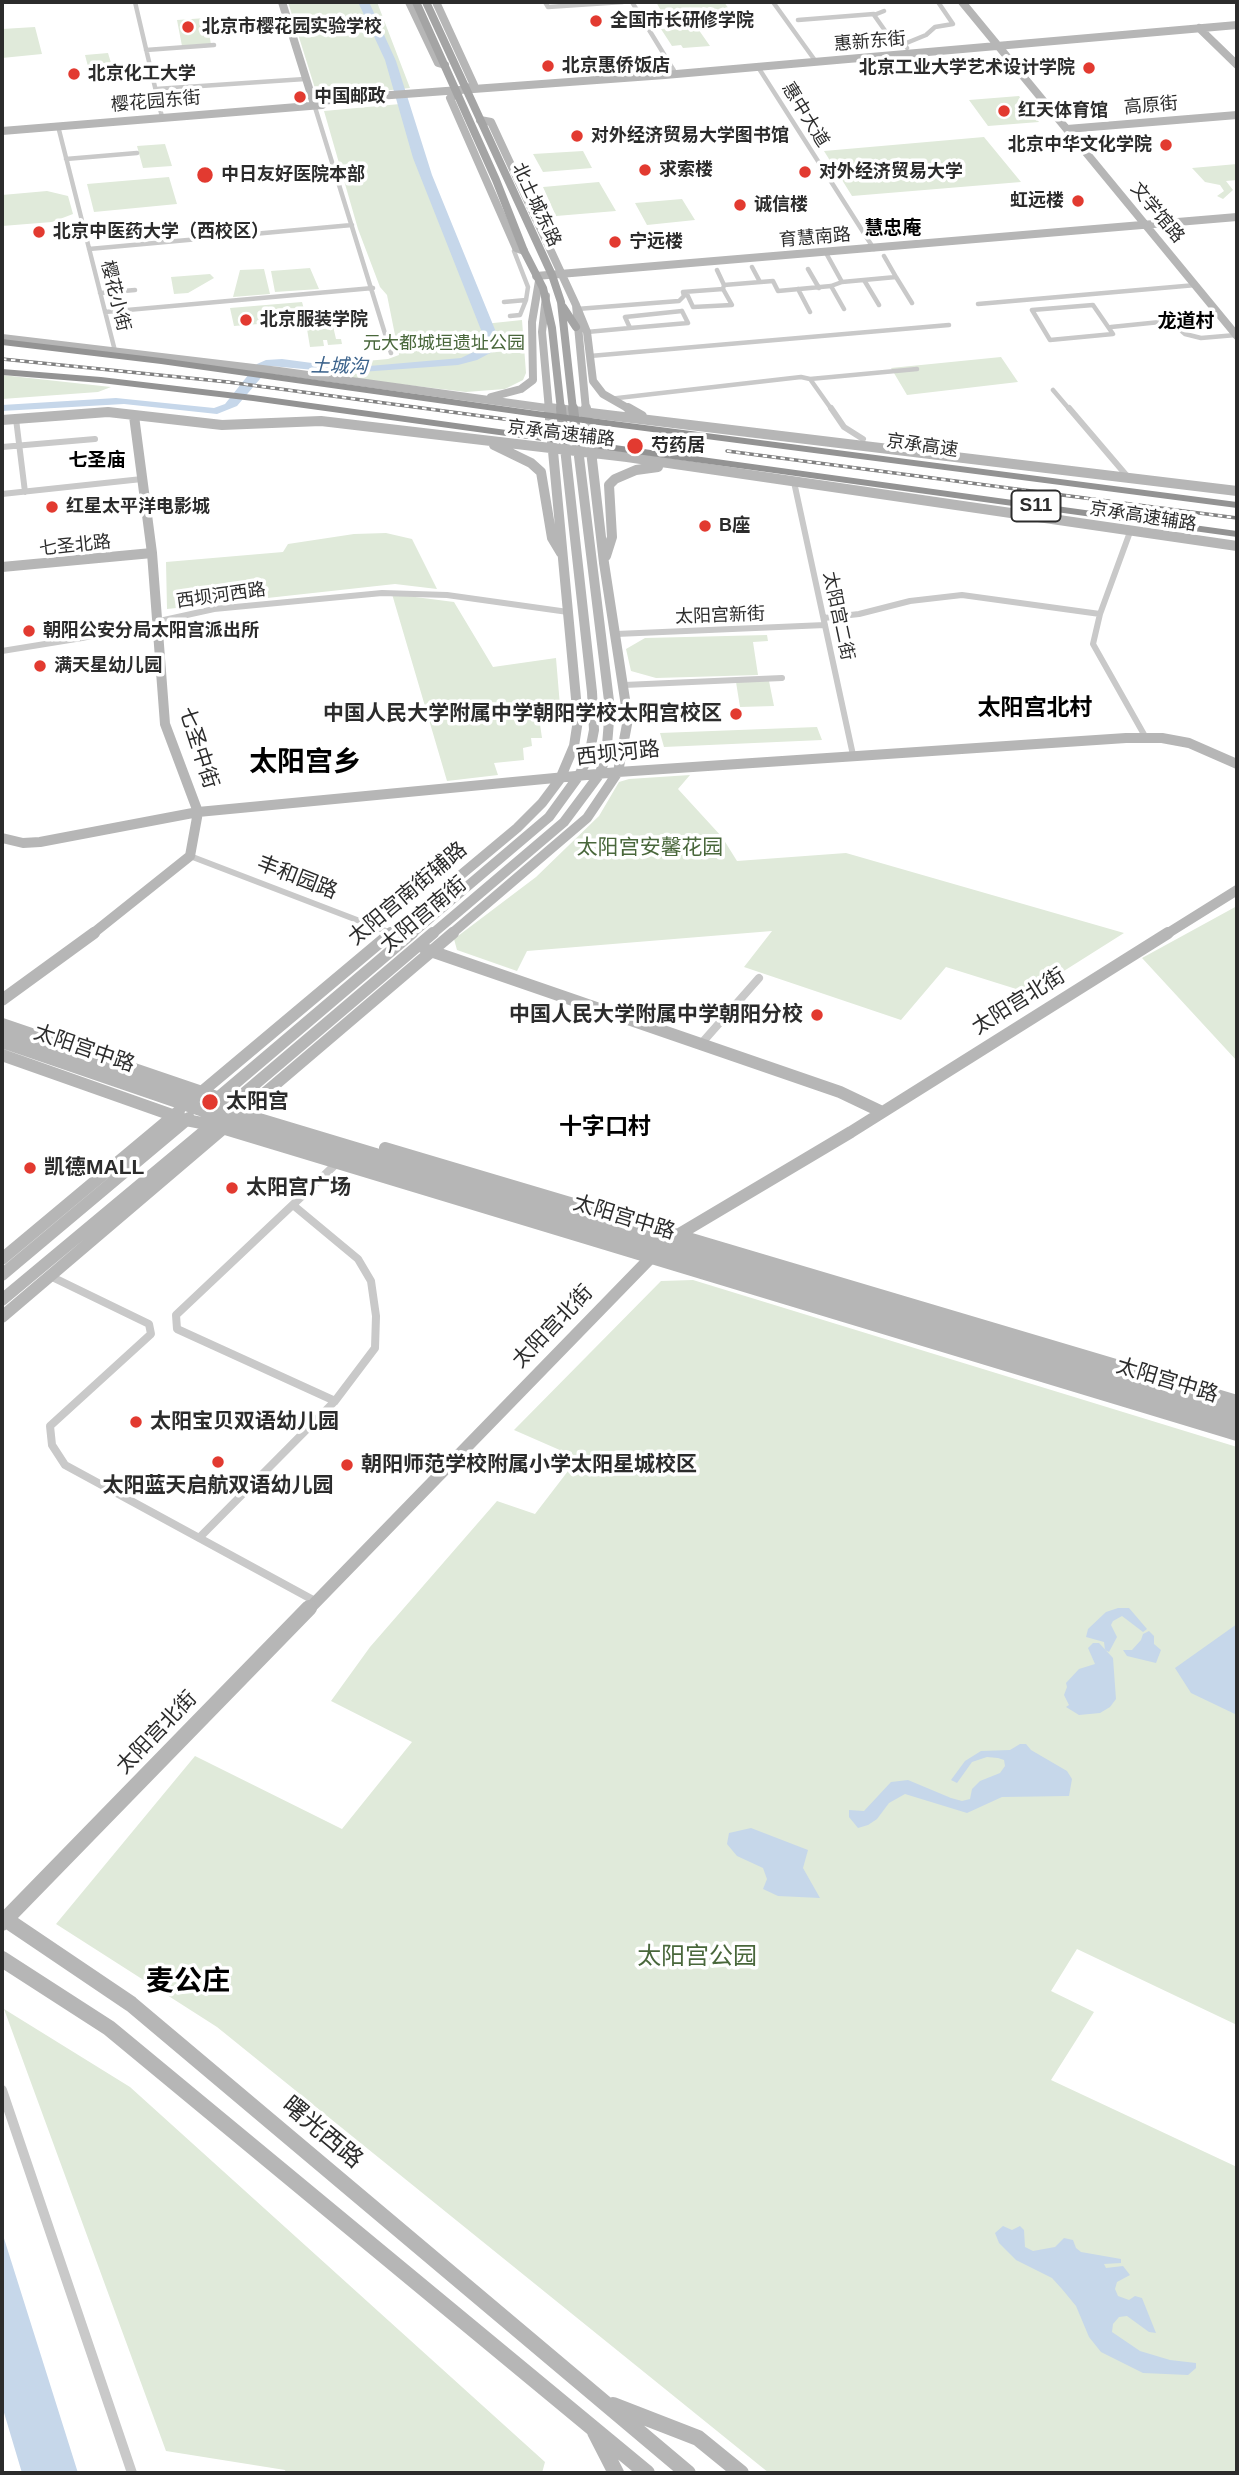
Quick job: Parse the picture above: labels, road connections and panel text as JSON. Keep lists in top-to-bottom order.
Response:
{
  "streets": {
    "highway": ["京承高速", "S11"],
    "main road": ["北土城东路"],
    "street": [
      "惠新东街",
      "樱花园东街",
      "高原街",
      "惠中大道",
      "文学馆路",
      "育慧南路",
      "樱花小街",
      "京承高速辅路",
      "七圣北路",
      "西坝河西路",
      "太阳宫新街",
      "太阳宫二街",
      "七圣中街",
      "西坝河路",
      "丰和园路",
      "太阳宫南街辅路",
      "太阳宫南街",
      "太阳宫北街",
      "太阳宫中路",
      "曙光西路"
    ]
  },
  "crossings": [
    ["惠新东街", "樱花园东街"],
    ["惠新东街", "惠中大道"],
    ["惠新东街", "北土城东路"],
    ["惠新东街", "文学馆路"],
    ["樱花园东街", "樱花小街"],
    ["高原街", "文学馆路"],
    ["惠中大道", "育慧南路"],
    ["北土城东路", "育慧南路"],
    ["北土城东路", "太阳宫南街辅路"],
    ["北土城东路", "太阳宫南街"],
    ["文学馆路", "育慧南路"],
    ["京承高速辅路", "京承高速"],
    ["京承高速辅路", "S11"],
    ["京承高速辅路", "太阳宫二街"],
    ["京承高速辅路", "七圣中街"],
    ["七圣北路", "七圣中街"],
    ["西坝河西路", "七圣中街"],
    ["西坝河西路", "太阳宫南街辅路"],
    ["太阳宫新街", "太阳宫二街"],
    ["太阳宫二街", "西坝河路"],
    ["七圣中街", "西坝河路"],
    ["七圣中街", "丰和园路"],
    ["西坝河路", "太阳宫南街辅路"],
    ["西坝河路", "太阳宫南街"],
    ["丰和园路", "太阳宫南街辅路"],
    ["太阳宫南街辅路", "太阳宫南街"],
    ["太阳宫南街辅路", "太阳宫中路"],
    ["太阳宫南街", "太阳宫中路"],
    ["太阳宫北街", "太阳宫中路"],
    ["太阳宫北街", "曙光西路"]
  ],
  "districts": [
    "慧忠庵",
    "龙道村",
    "七圣庙",
    "太阳宫北村",
    "太阳宫乡",
    "十字口村",
    "麦公庄"
  ],
  "water": ["土城沟"],
  "parks": ["元大都城垣遗址公园", "太阳宫安馨花园", "太阳宫公园"],
  "places": [
    "全国市长研修学院",
    "北京市樱花园实验学校",
    "北京惠侨饭店",
    "北京工业大学艺术设计学院",
    "北京化工大学",
    "中国邮政",
    "红天体育馆",
    "对外经济贸易大学图书馆",
    "北京中华文化学院",
    "求索楼",
    "对外经济贸易大学",
    "中日友好医院本部",
    "虹远楼",
    "诚信楼",
    "北京中医药大学（西校区）",
    "宁远楼",
    "北京服装学院",
    "芍药居",
    "红星太平洋电影城",
    "B座",
    "朝阳公安分局太阳宫派出所",
    "满天星幼儿园",
    "中国人民大学附属中学朝阳学校太阳宫校区",
    "中国人民大学附属中学朝阳分校",
    "太阳宫",
    "凯德MALL",
    "太阳宫广场",
    "太阳宝贝双语幼儿园",
    "太阳蓝天启航双语幼儿园",
    "朝阳师范学校附属小学太阳星城校区"
  ]
}
